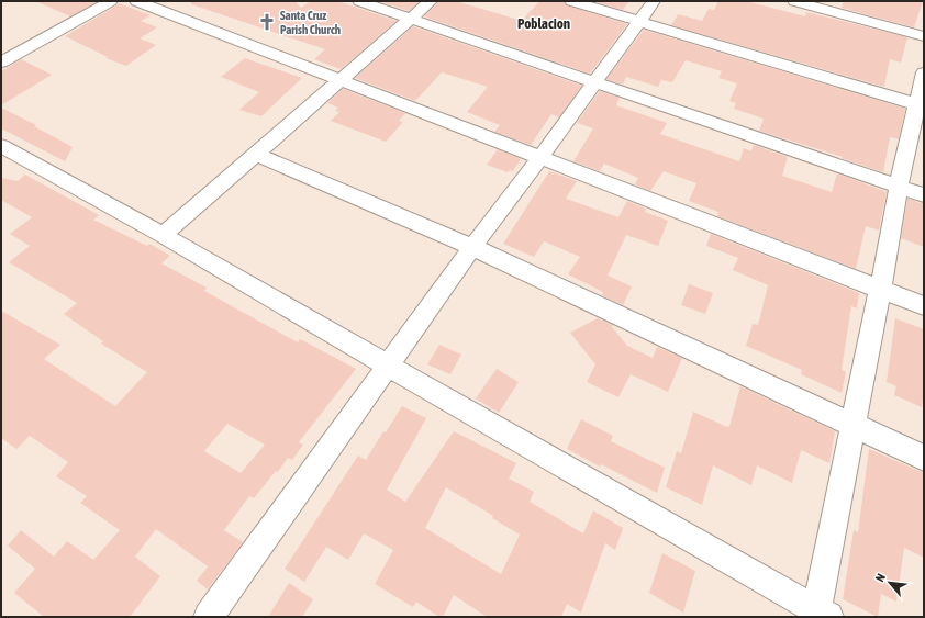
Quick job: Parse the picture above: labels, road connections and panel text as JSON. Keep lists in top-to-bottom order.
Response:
{
  "districts": ["Poblacion"],
  "places": {
    "church": ["Santa Cruz Parish Church"]
  },
  "north": "top left"
}
